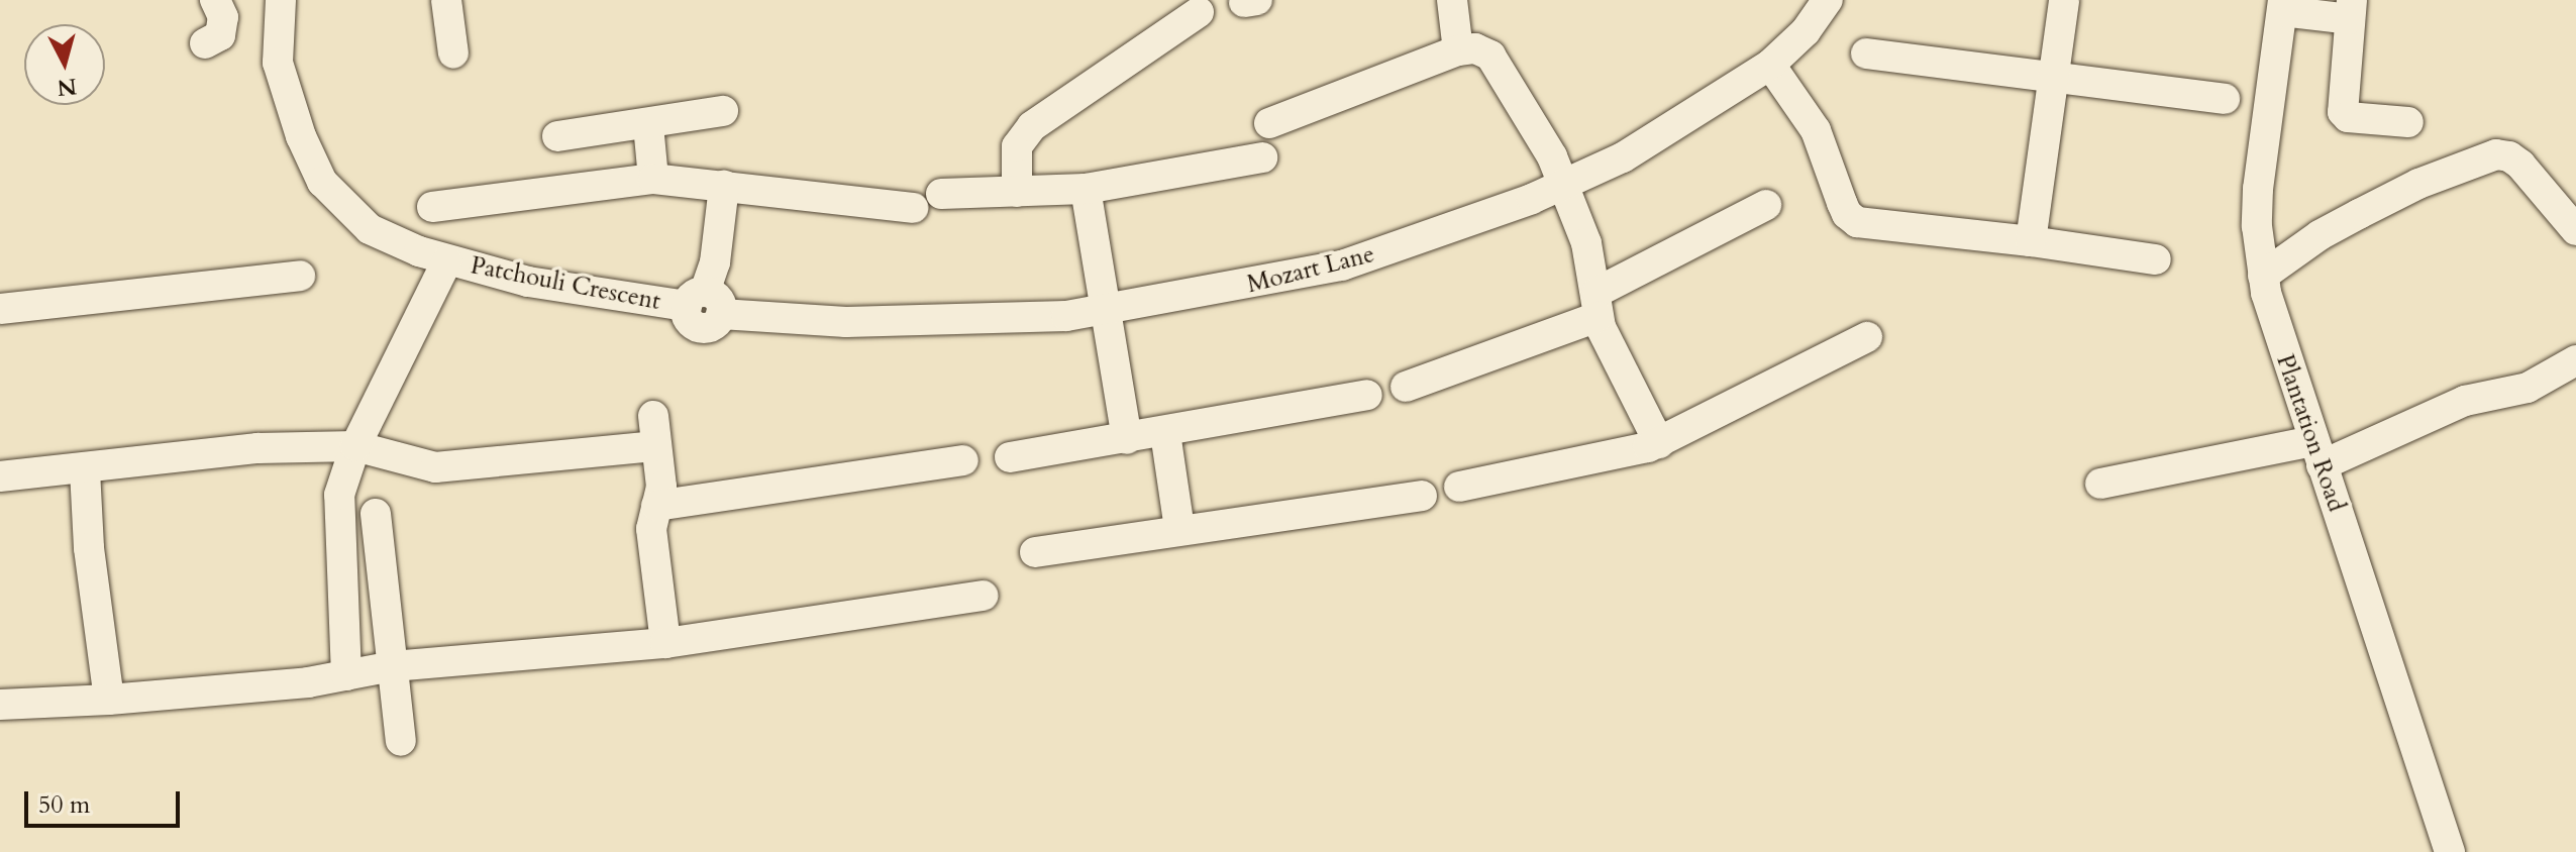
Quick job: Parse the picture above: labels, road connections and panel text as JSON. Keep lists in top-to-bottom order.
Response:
{
  "streets": {
    "street": ["Mozart Lane", "Patchouli Crescent", "Plantation Road"]
  },
  "crossings": [
    ["Mozart Lane", "Patchouli Crescent"]
  ],
  "scale_bar": "50 m",
  "north": "bottom"
}
